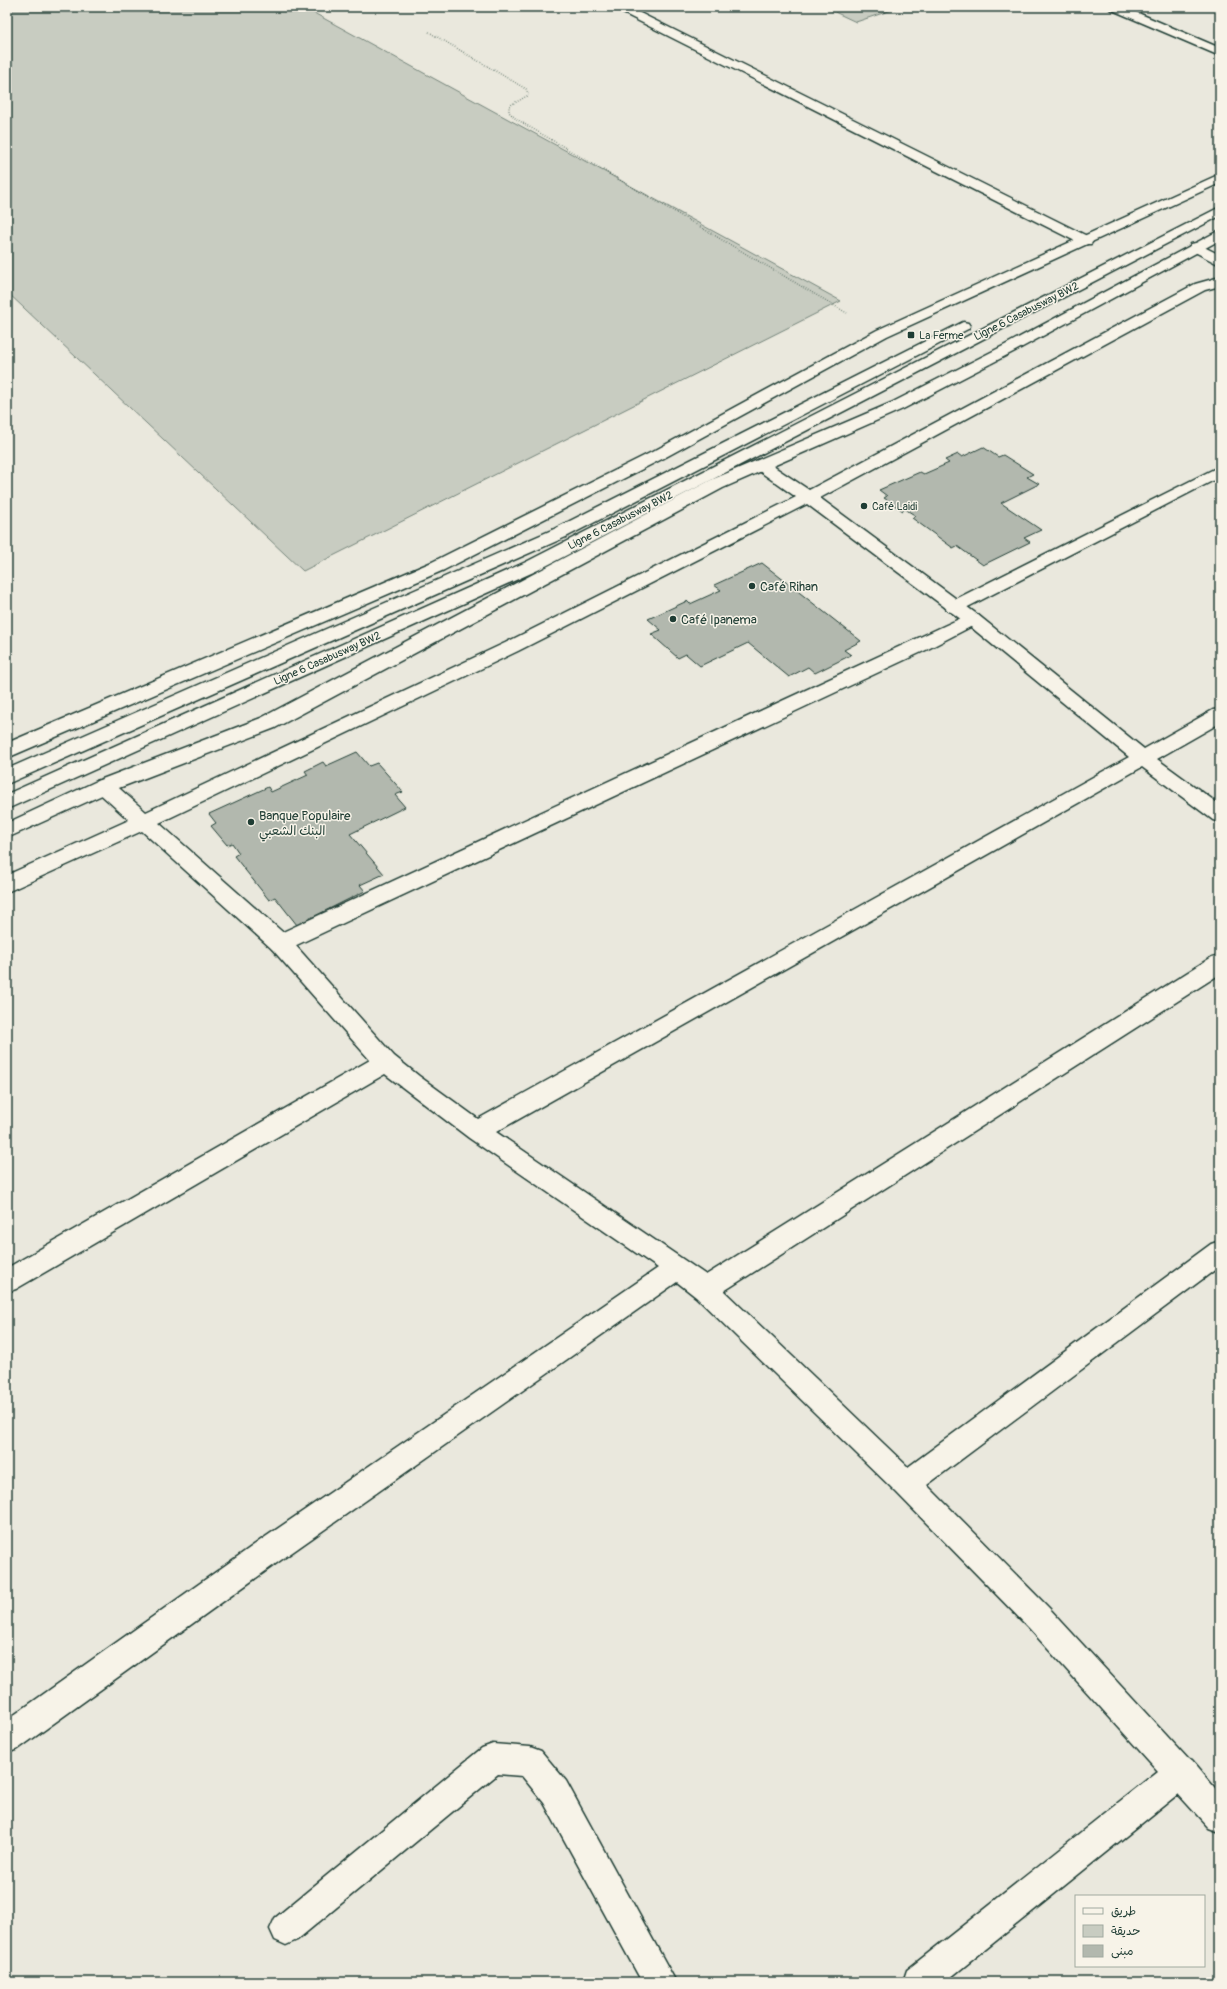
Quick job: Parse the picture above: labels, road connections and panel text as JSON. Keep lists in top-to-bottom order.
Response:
{
  "streets": {
    "street": ["Ligne 6 Casabusway BW2"]
  },
  "places": {
    "transit": ["La Ferme"],
    "other": [
      "Café Laidi",
      "Café Rihan",
      "Café Ipanema",
      "Banque Populaire البنك الشعبي"
    ]
  },
  "legend": ["طريق", "حديقة", "مبنى"]
}
